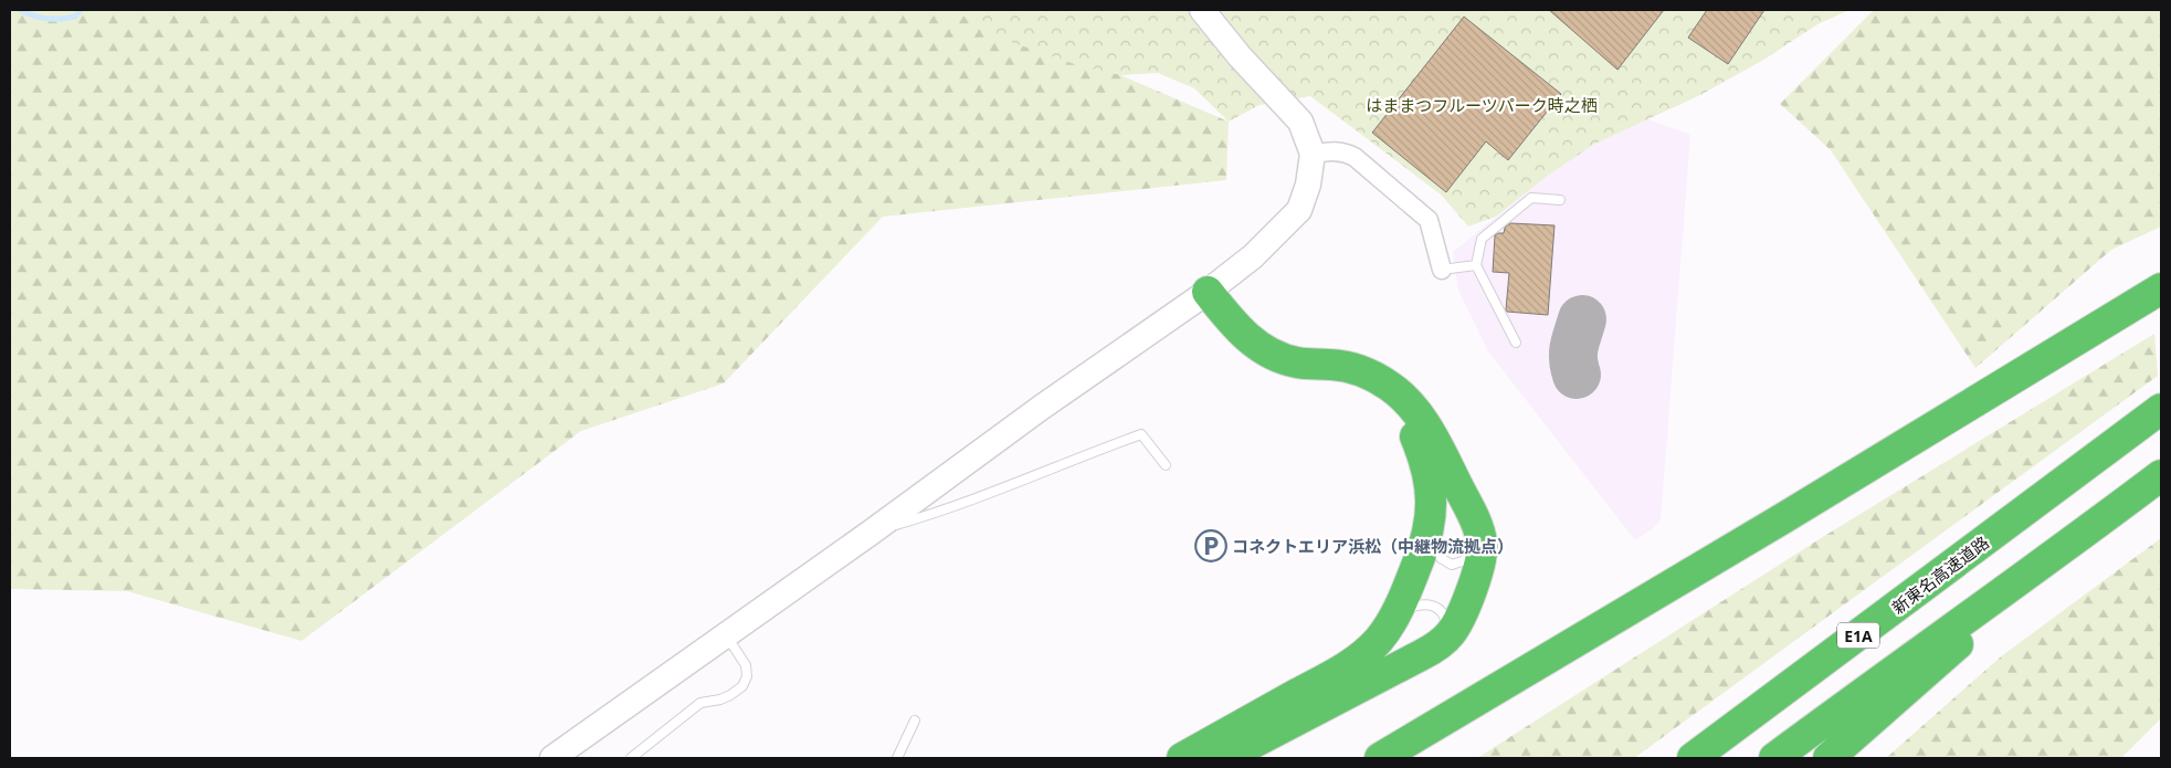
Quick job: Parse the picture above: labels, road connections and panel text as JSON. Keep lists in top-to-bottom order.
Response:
{
  "streets": {
    "highway": ["新東名高速道路", "E1A"]
  },
  "parks": ["はままつフルーツパーク時之栖"],
  "places": {
    "parking": ["コネクトエリア浜松（中継物流拠点）"]
  }
}
